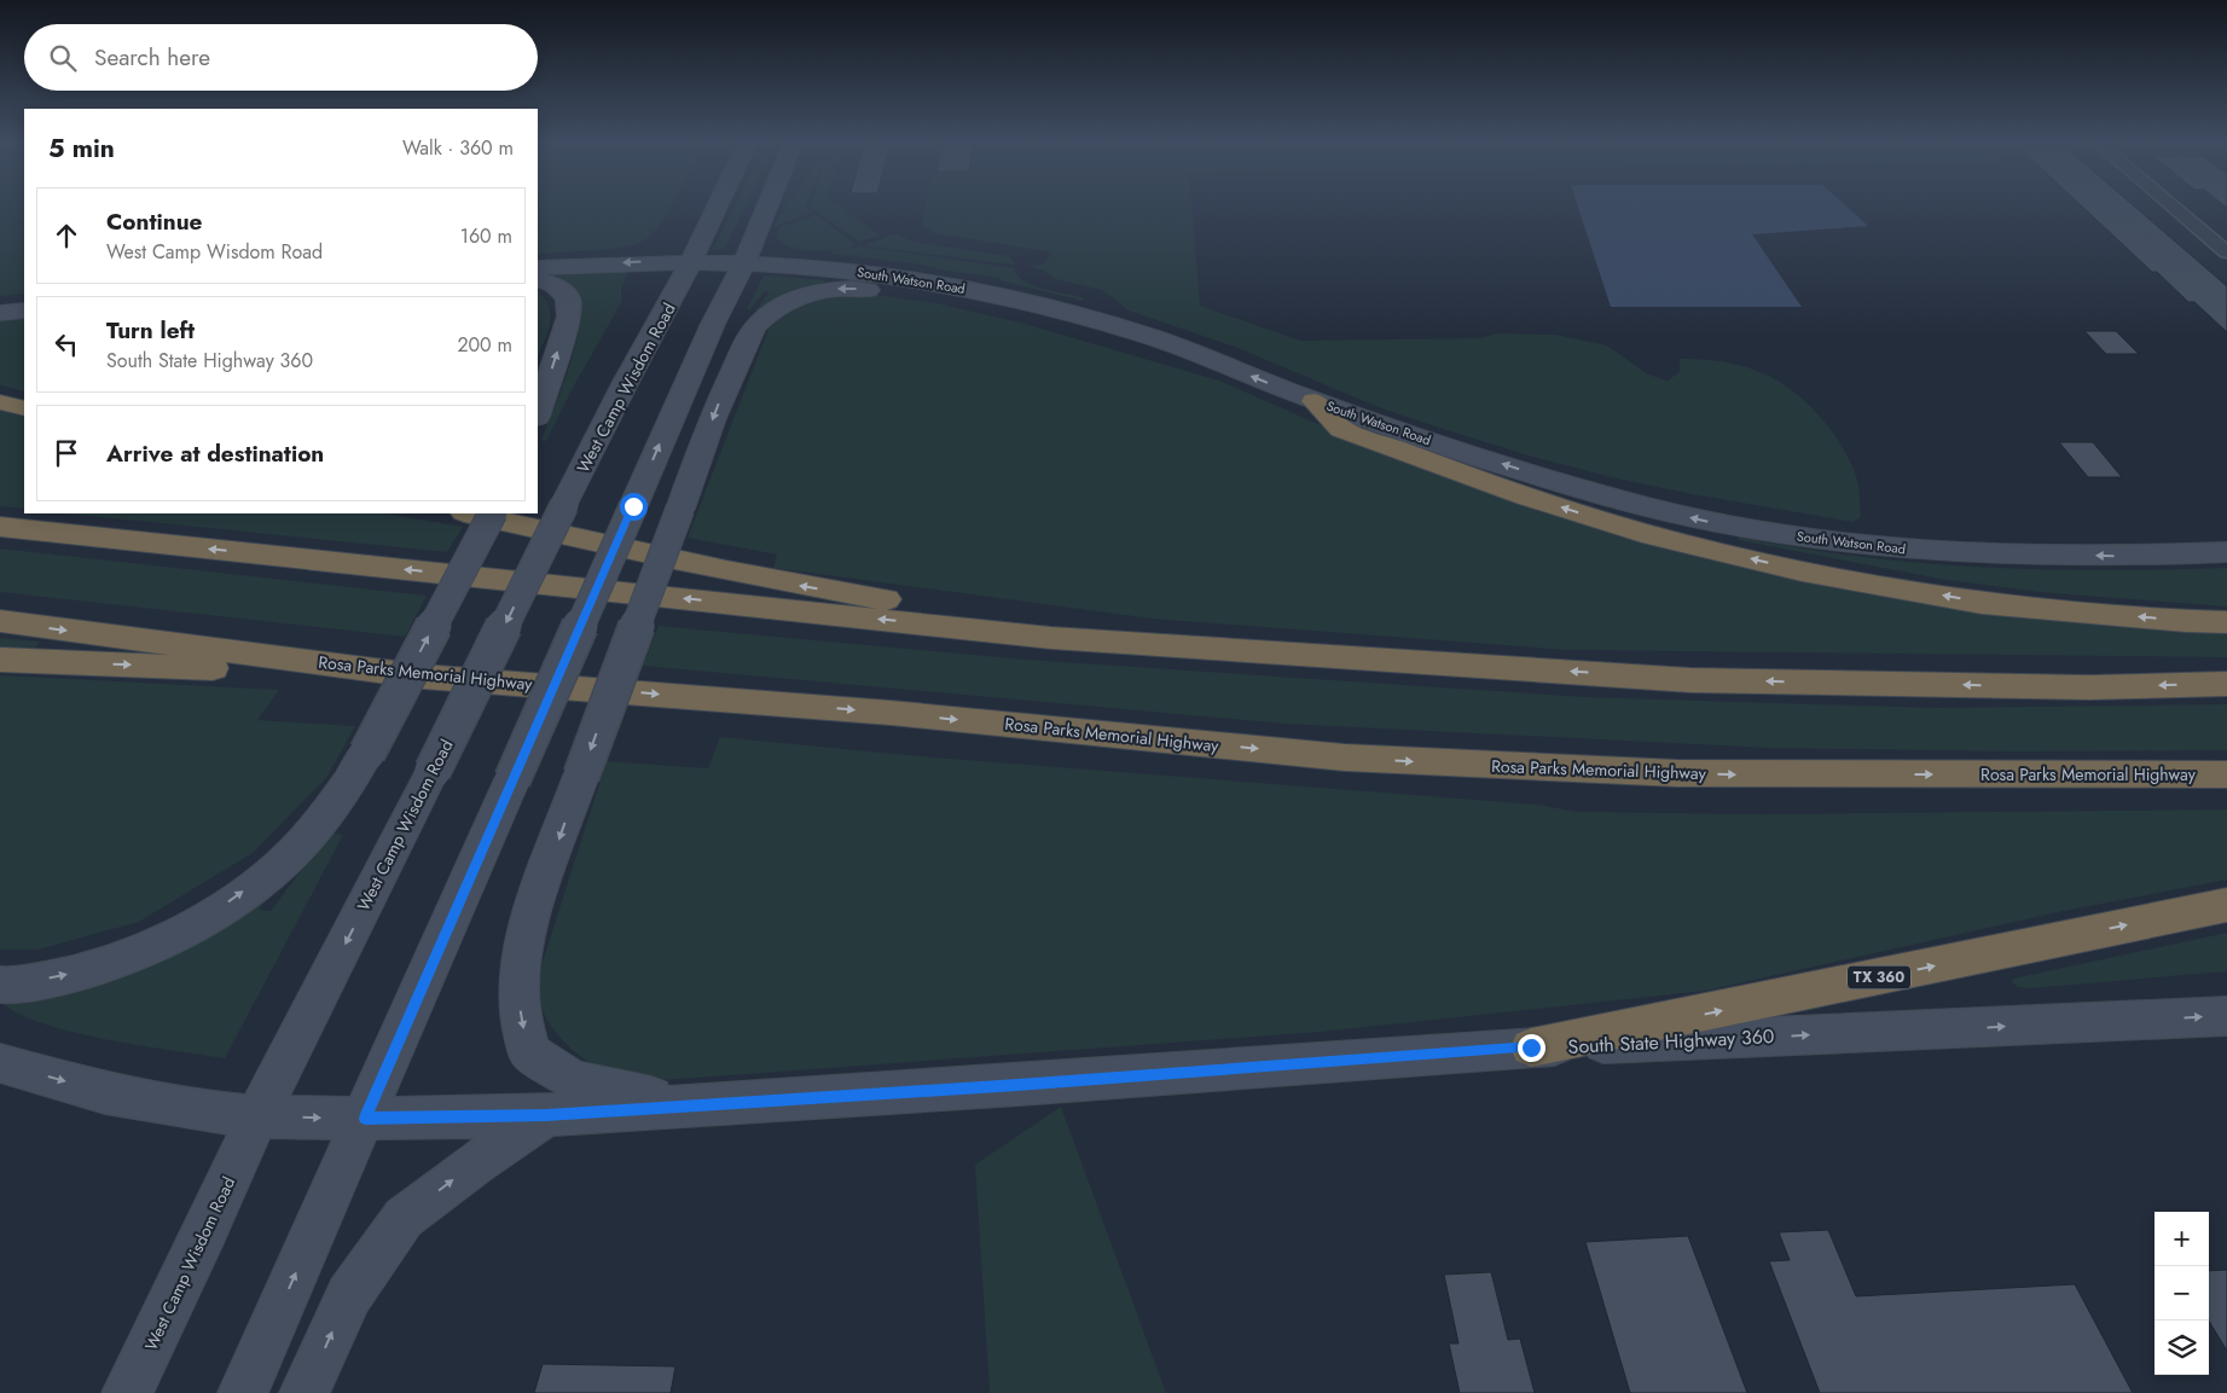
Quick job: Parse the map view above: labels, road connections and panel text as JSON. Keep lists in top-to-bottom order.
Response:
{
  "streets": {
    "highway": ["Rosa Parks Memorial Highway", "TX 360"],
    "main road": ["South Watson Road", "West Camp Wisdom Road", "South State Highway 360"]
  },
  "crossings": [
    ["South Watson Road", "West Camp Wisdom Road"],
    ["West Camp Wisdom Road", "South State Highway 360"],
    ["TX 360", "South State Highway 360"]
  ],
  "one_way": ["South Watson Road", "South State Highway 360"],
  "page": {
    "search": "Search here",
    "heading": ["5 min", "Walk · 360 m"],
    "list": [
      ["Continue", "West Camp Wisdom Road", "160 m"],
      ["Turn left", "South State Highway 360", "200 m"],
      "Arrive at destination"
    ],
    "map_buttons": ["+", "−"]
  }
}
